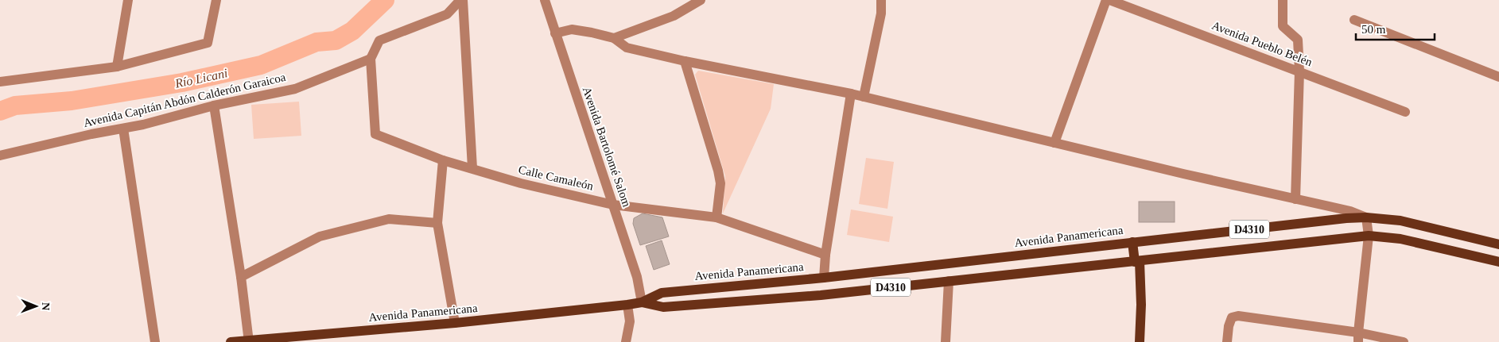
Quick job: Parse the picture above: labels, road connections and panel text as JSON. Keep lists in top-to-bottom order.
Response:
{
  "streets": {
    "main road": ["D4310", "Avenida Panamericana"],
    "street": [
      "Avenida Pueblo Belén",
      "Avenida Capitán Abdón Calderón Garaicoa",
      "Avenida Bartolomé Salom",
      "Calle Camaleón"
    ]
  },
  "crossings": [
    ["Avenida Capitán Abdón Calderón Garaicoa", "Calle Camaleón"],
    ["Avenida Bartolomé Salom", "Calle Camaleón"],
    ["Avenida Bartolomé Salom", "Avenida Panamericana"]
  ],
  "water": ["Río Licani"],
  "scale_bar": "50 m",
  "north": "right"
}
